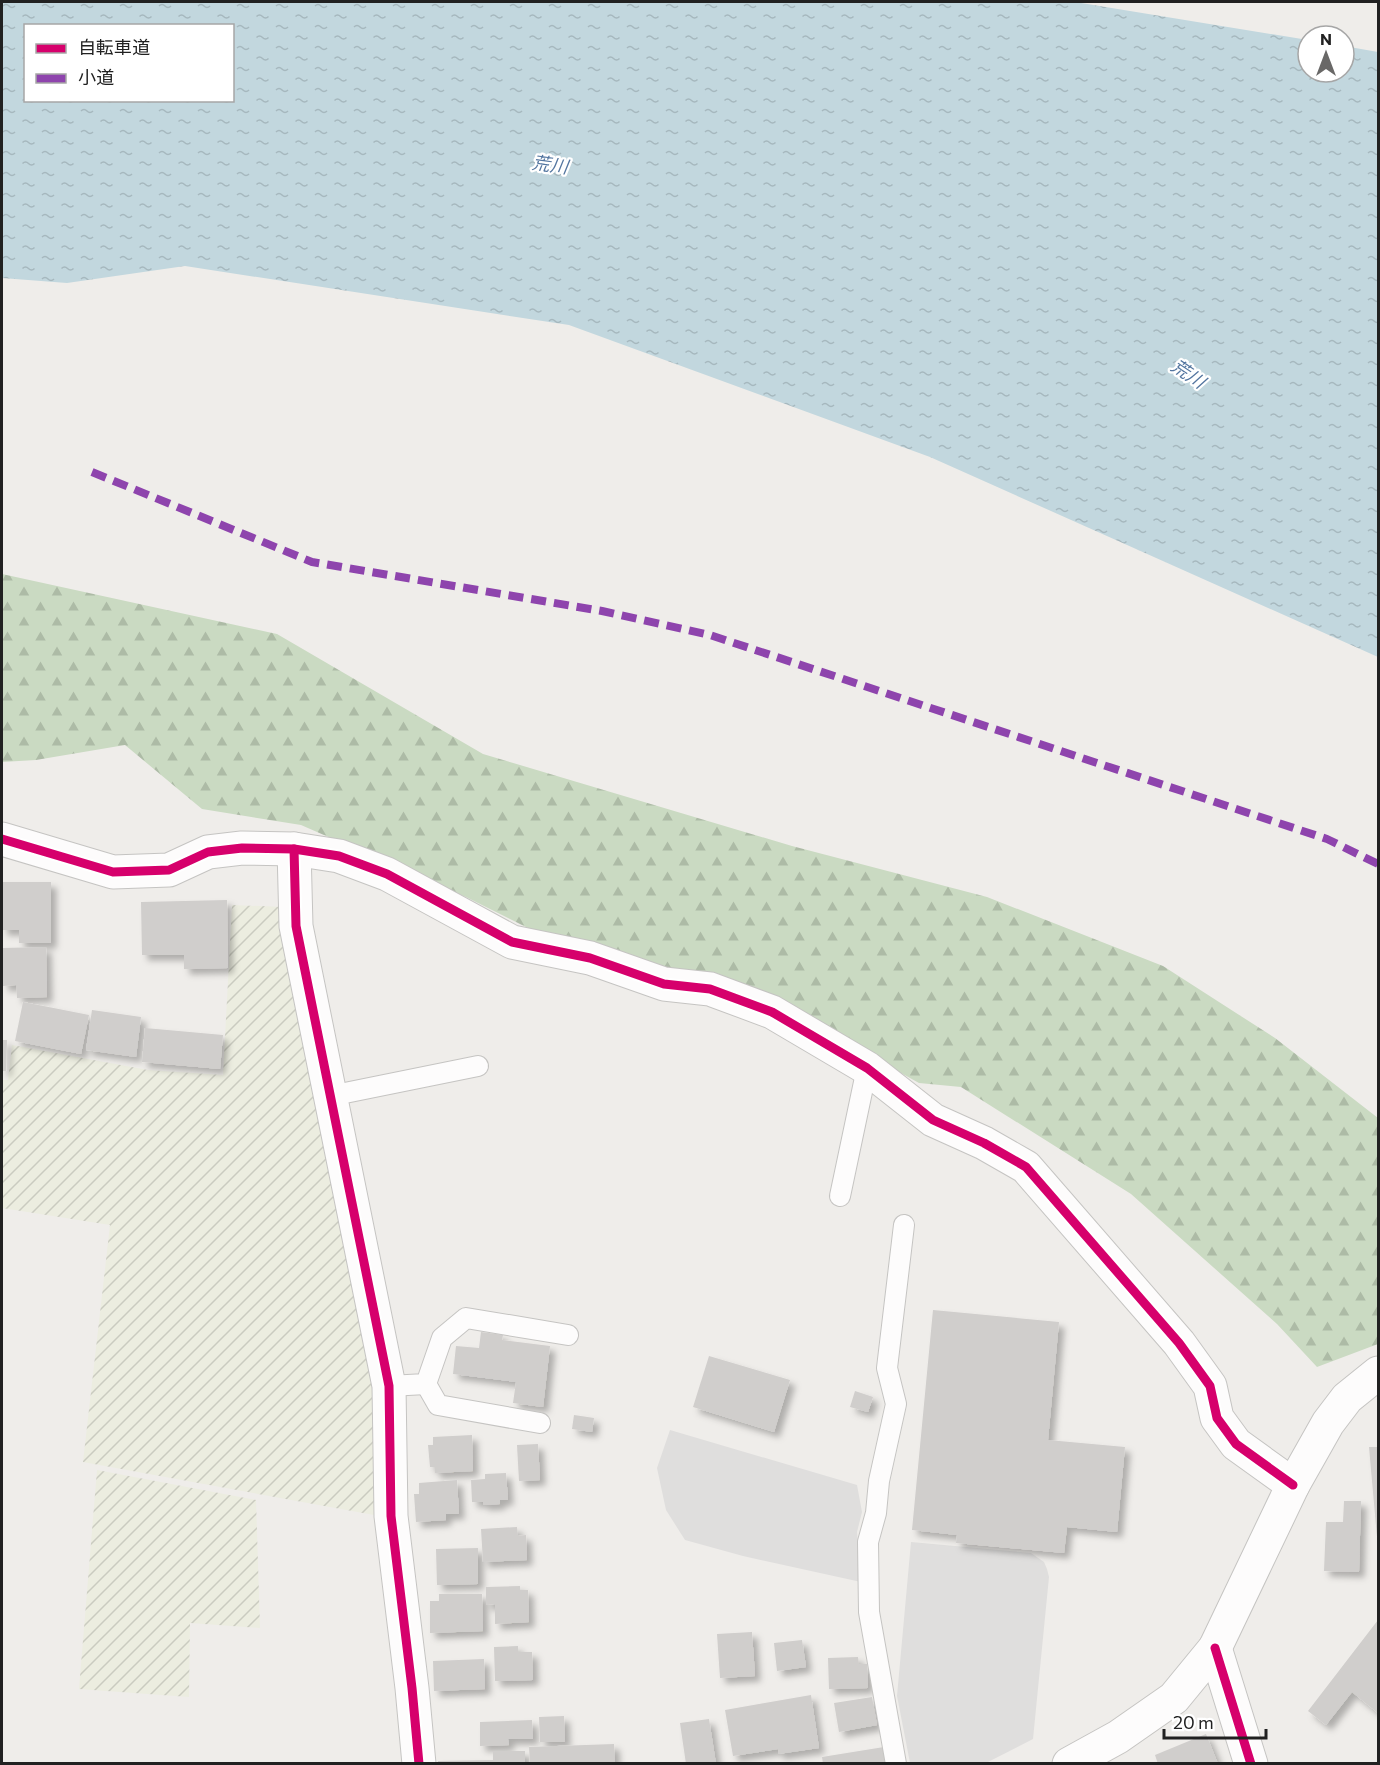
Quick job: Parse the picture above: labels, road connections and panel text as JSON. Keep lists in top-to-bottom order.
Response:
{
  "water": ["荒川"],
  "legend": ["自転車道", "小道"],
  "scale_bar": "20 m",
  "north": "top"
}
